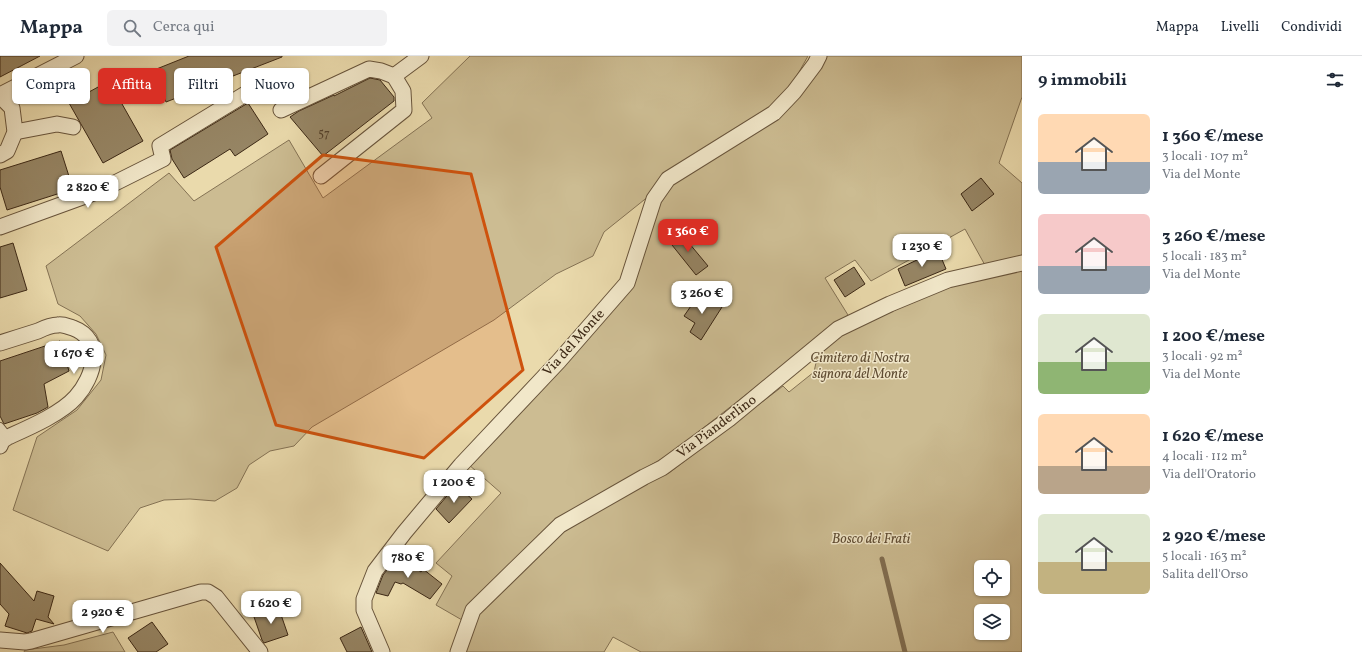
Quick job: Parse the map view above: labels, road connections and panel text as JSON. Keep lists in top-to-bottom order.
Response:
{
  "streets": {
    "street": ["Via del Monte", "Via Pianderlino"]
  },
  "parks": ["Cimitero di Nostra signora del Monte", "Bosco dei Frati"],
  "house_numbers": ["57"],
  "page": {
    "header": "Mappa",
    "search": "Cerca qui",
    "nav": ["Mappa", "Livelli", "Condividi"],
    "heading": "9 immobili",
    "chip": [
      "Compra",
      "Affitta",
      "Filtri",
      "Nuovo"
    ],
    "list": [
      {
        "name": "1 360 €/mese",
        "note": "3 locali · 107 m² · Via del Monte"
      },
      {
        "name": "3 260 €/mese",
        "note": "5 locali · 183 m² · Via del Monte"
      },
      {
        "name": "1 200 €/mese",
        "note": "3 locali · 92 m² · Via del Monte"
      },
      {
        "name": "1 620 €/mese",
        "note": "4 locali · 112 m² · Via dell'Oratorio"
      },
      {
        "name": "2 920 €/mese",
        "note": "5 locali · 163 m² · Salita dell'Orso"
      }
    ],
    "price": [
      "2 820 €",
      "1 360 €",
      "1 230 €",
      "3 260 €",
      "1 670 €",
      "1 200 €",
      "780 €",
      "1 620 €",
      "2 920 €"
    ]
  }
}
